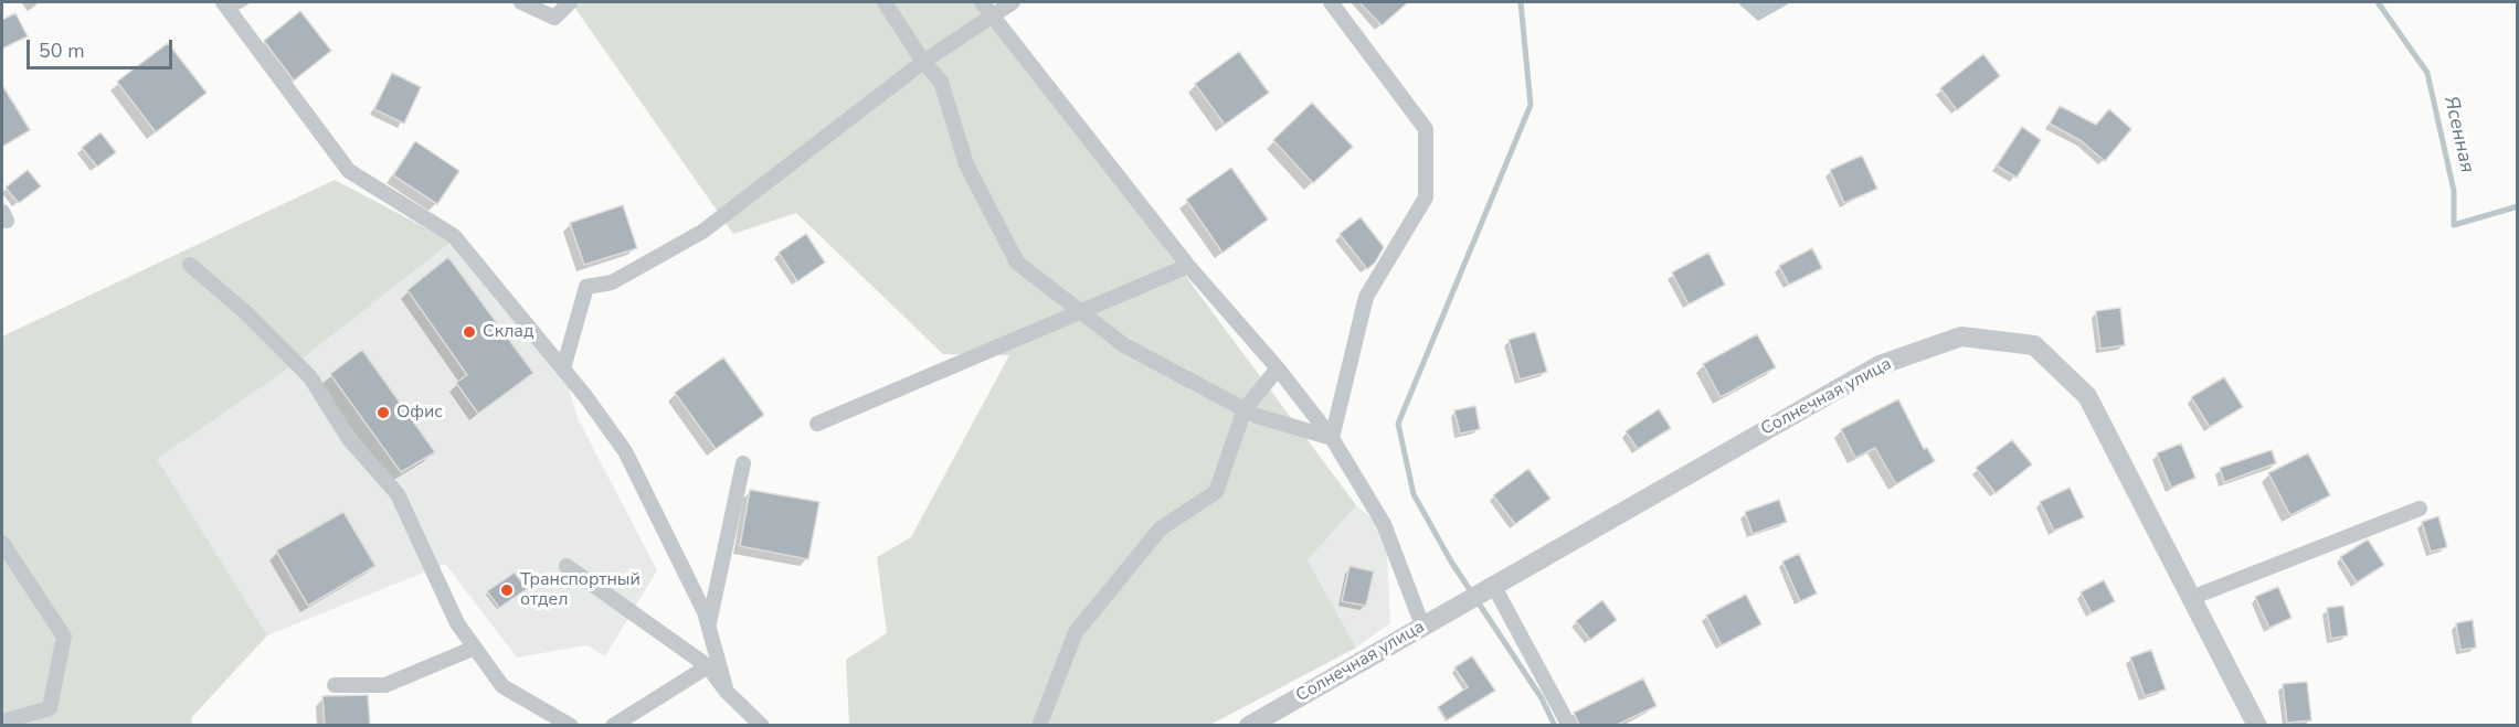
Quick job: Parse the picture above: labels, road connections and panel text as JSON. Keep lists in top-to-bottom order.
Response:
{
  "streets": {
    "street": ["Солнечная улица"]
  },
  "water": ["Ясенная"],
  "places": ["Склад", "Офис", "Транспортный отдел"],
  "scale_bar": "50 m"
}
